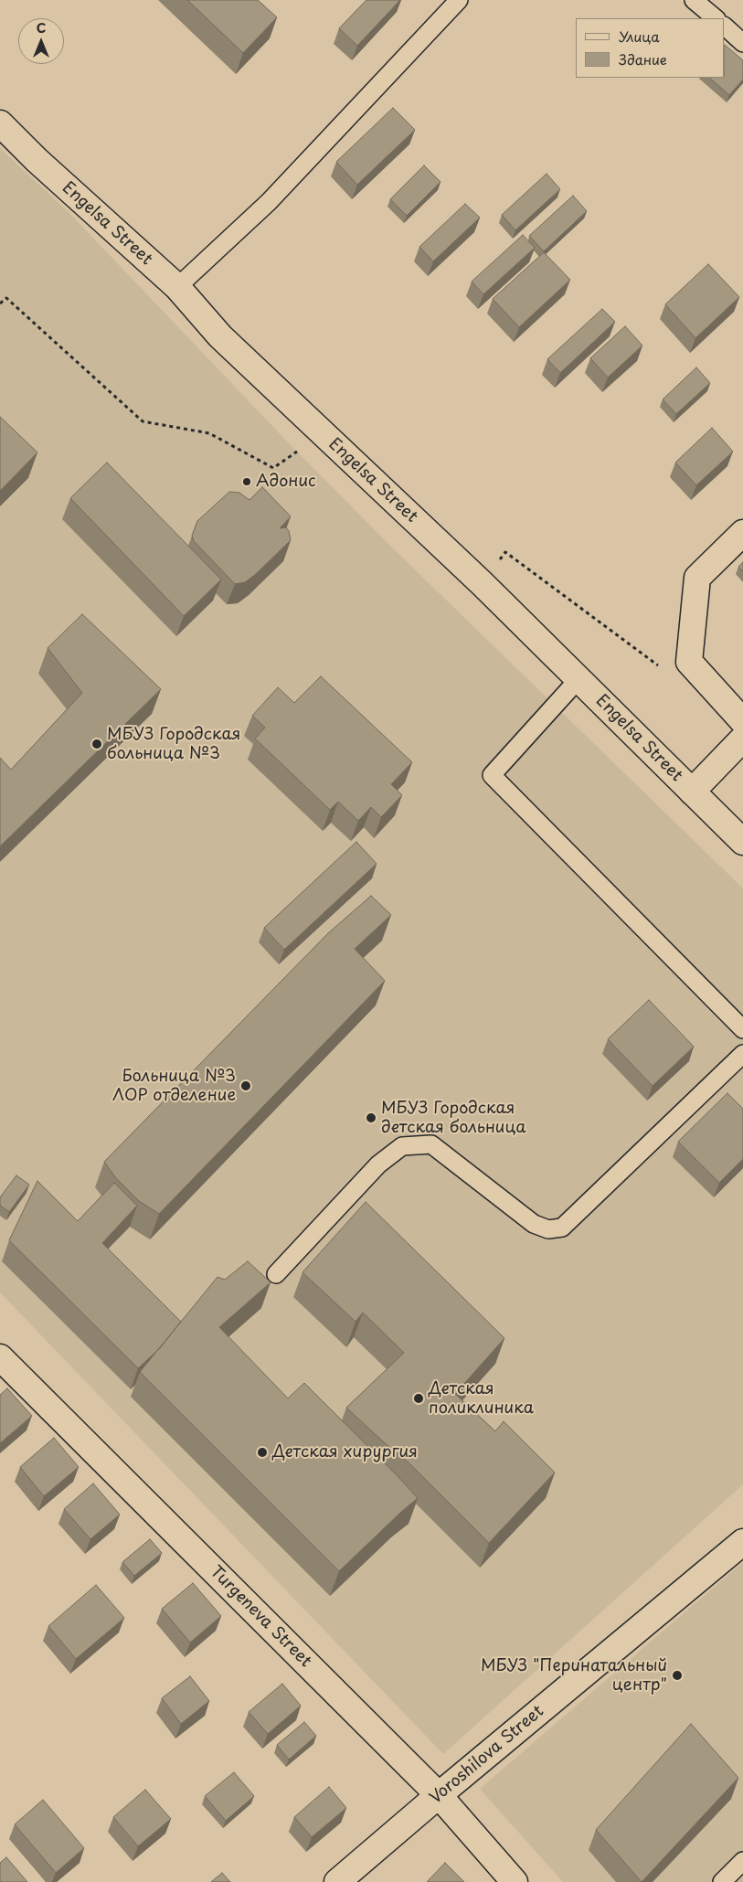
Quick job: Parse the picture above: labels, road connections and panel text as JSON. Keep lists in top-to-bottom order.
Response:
{
  "streets": {
    "street": ["Engelsa Street", "Turgeneva Street", "Voroshilova Street"]
  },
  "crossings": [
    ["Turgeneva Street", "Voroshilova Street"]
  ],
  "places": [
    "Адонис",
    "МБУЗ Городская больница №3",
    "Больница №3 ЛОР отделение",
    "МБУЗ Городская детская больница",
    "Детская поликлиника",
    "Детская хирургия",
    "МБУЗ \"Перинатальный центр\""
  ],
  "legend": ["Улица", "Здание"],
  "north": "top"
}
